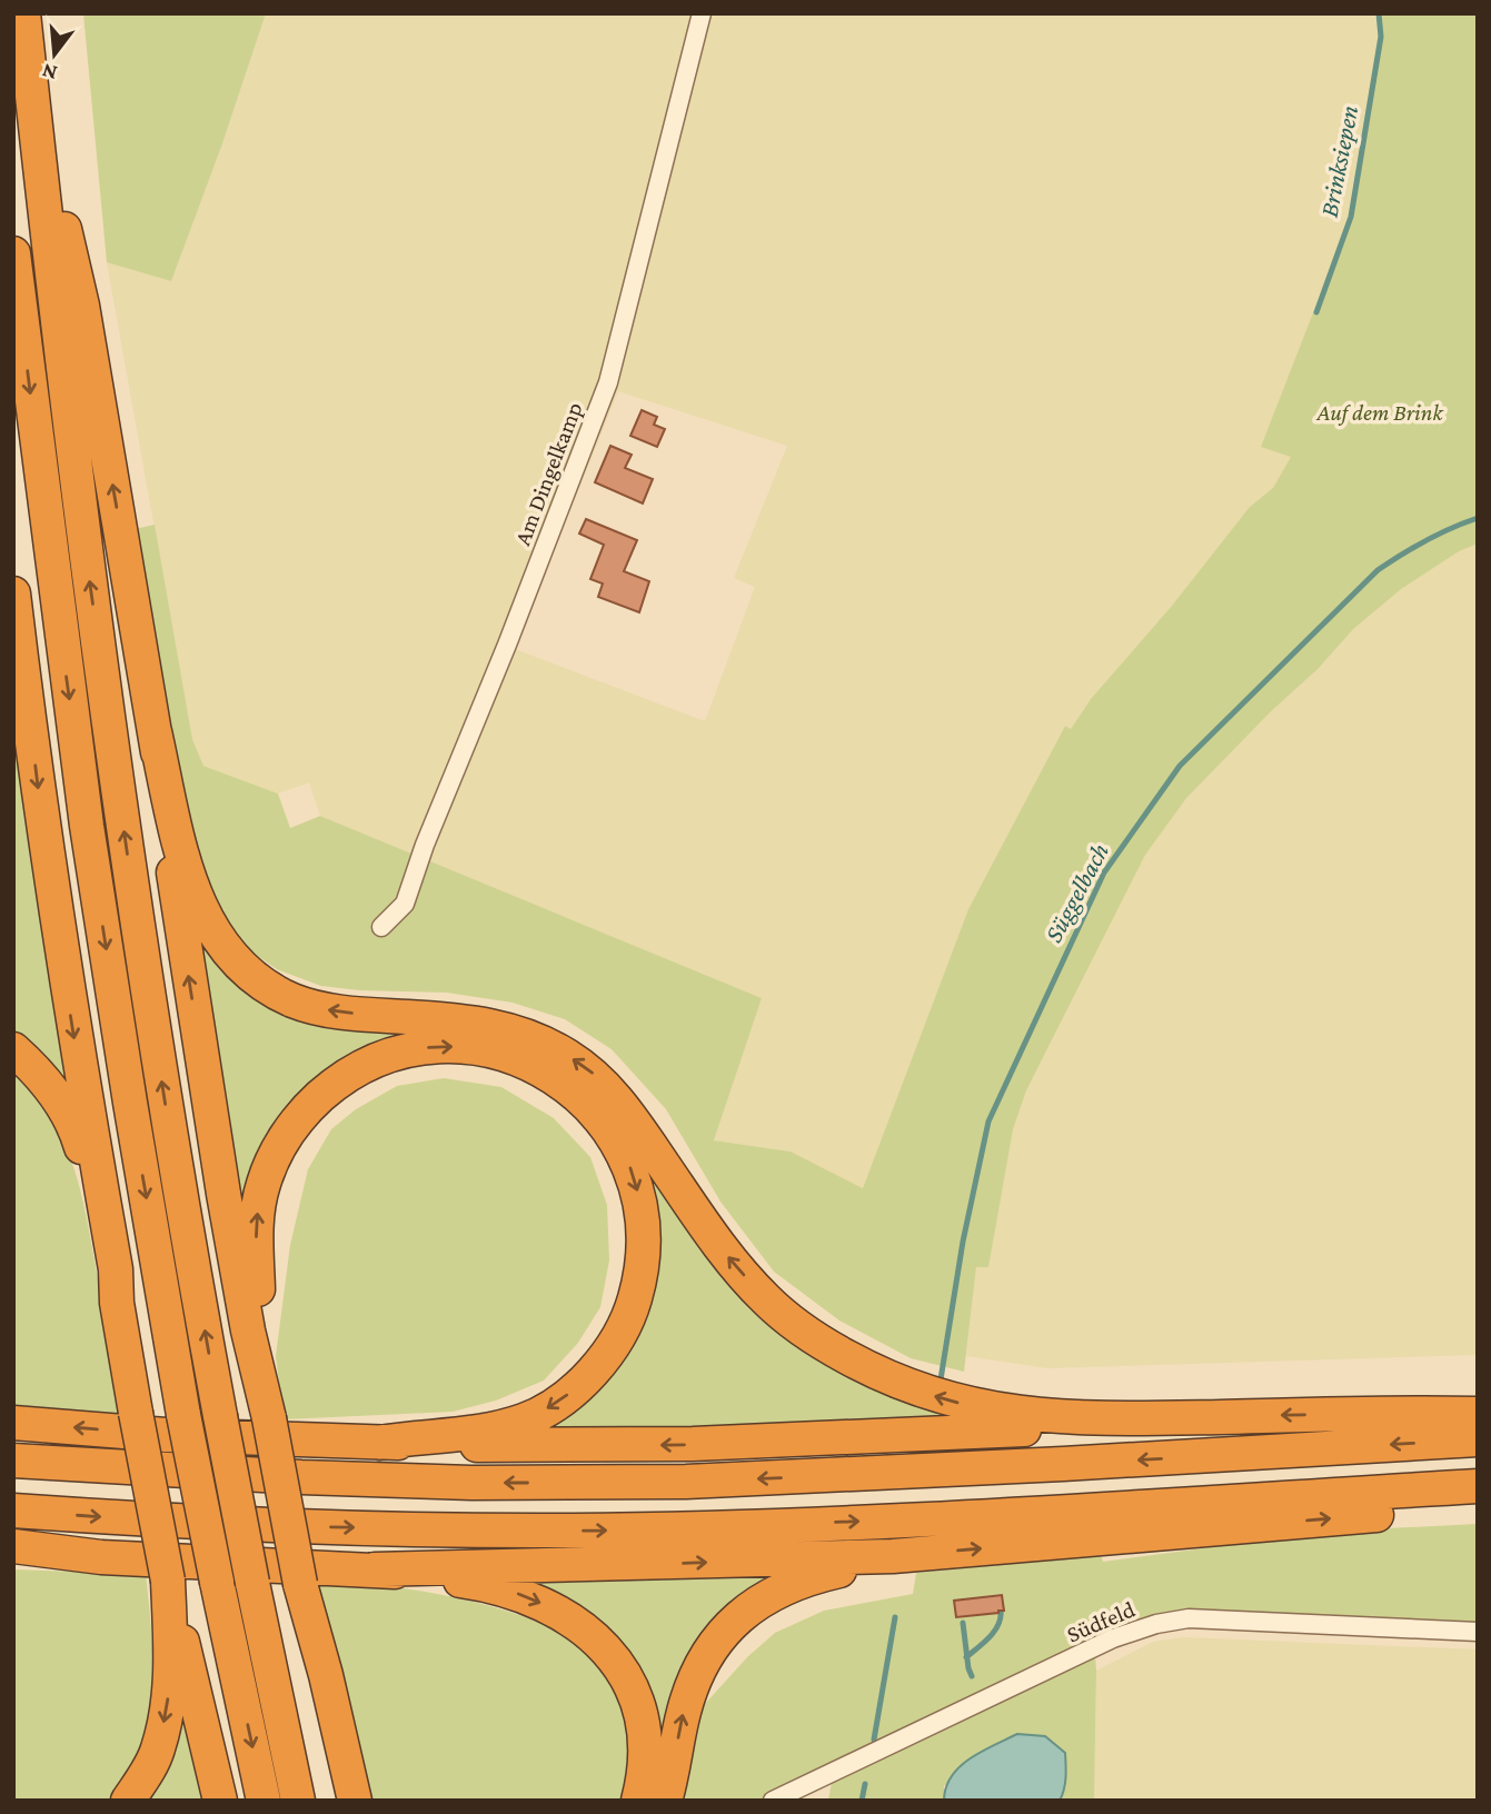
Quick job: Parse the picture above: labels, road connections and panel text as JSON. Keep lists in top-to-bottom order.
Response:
{
  "streets": {
    "street": ["Am Dingelkamp", "Südfeld"]
  },
  "water": ["Brinksiepen", "Süggelbach"],
  "parks": ["Auf dem Brink"],
  "north": "bottom"
}
